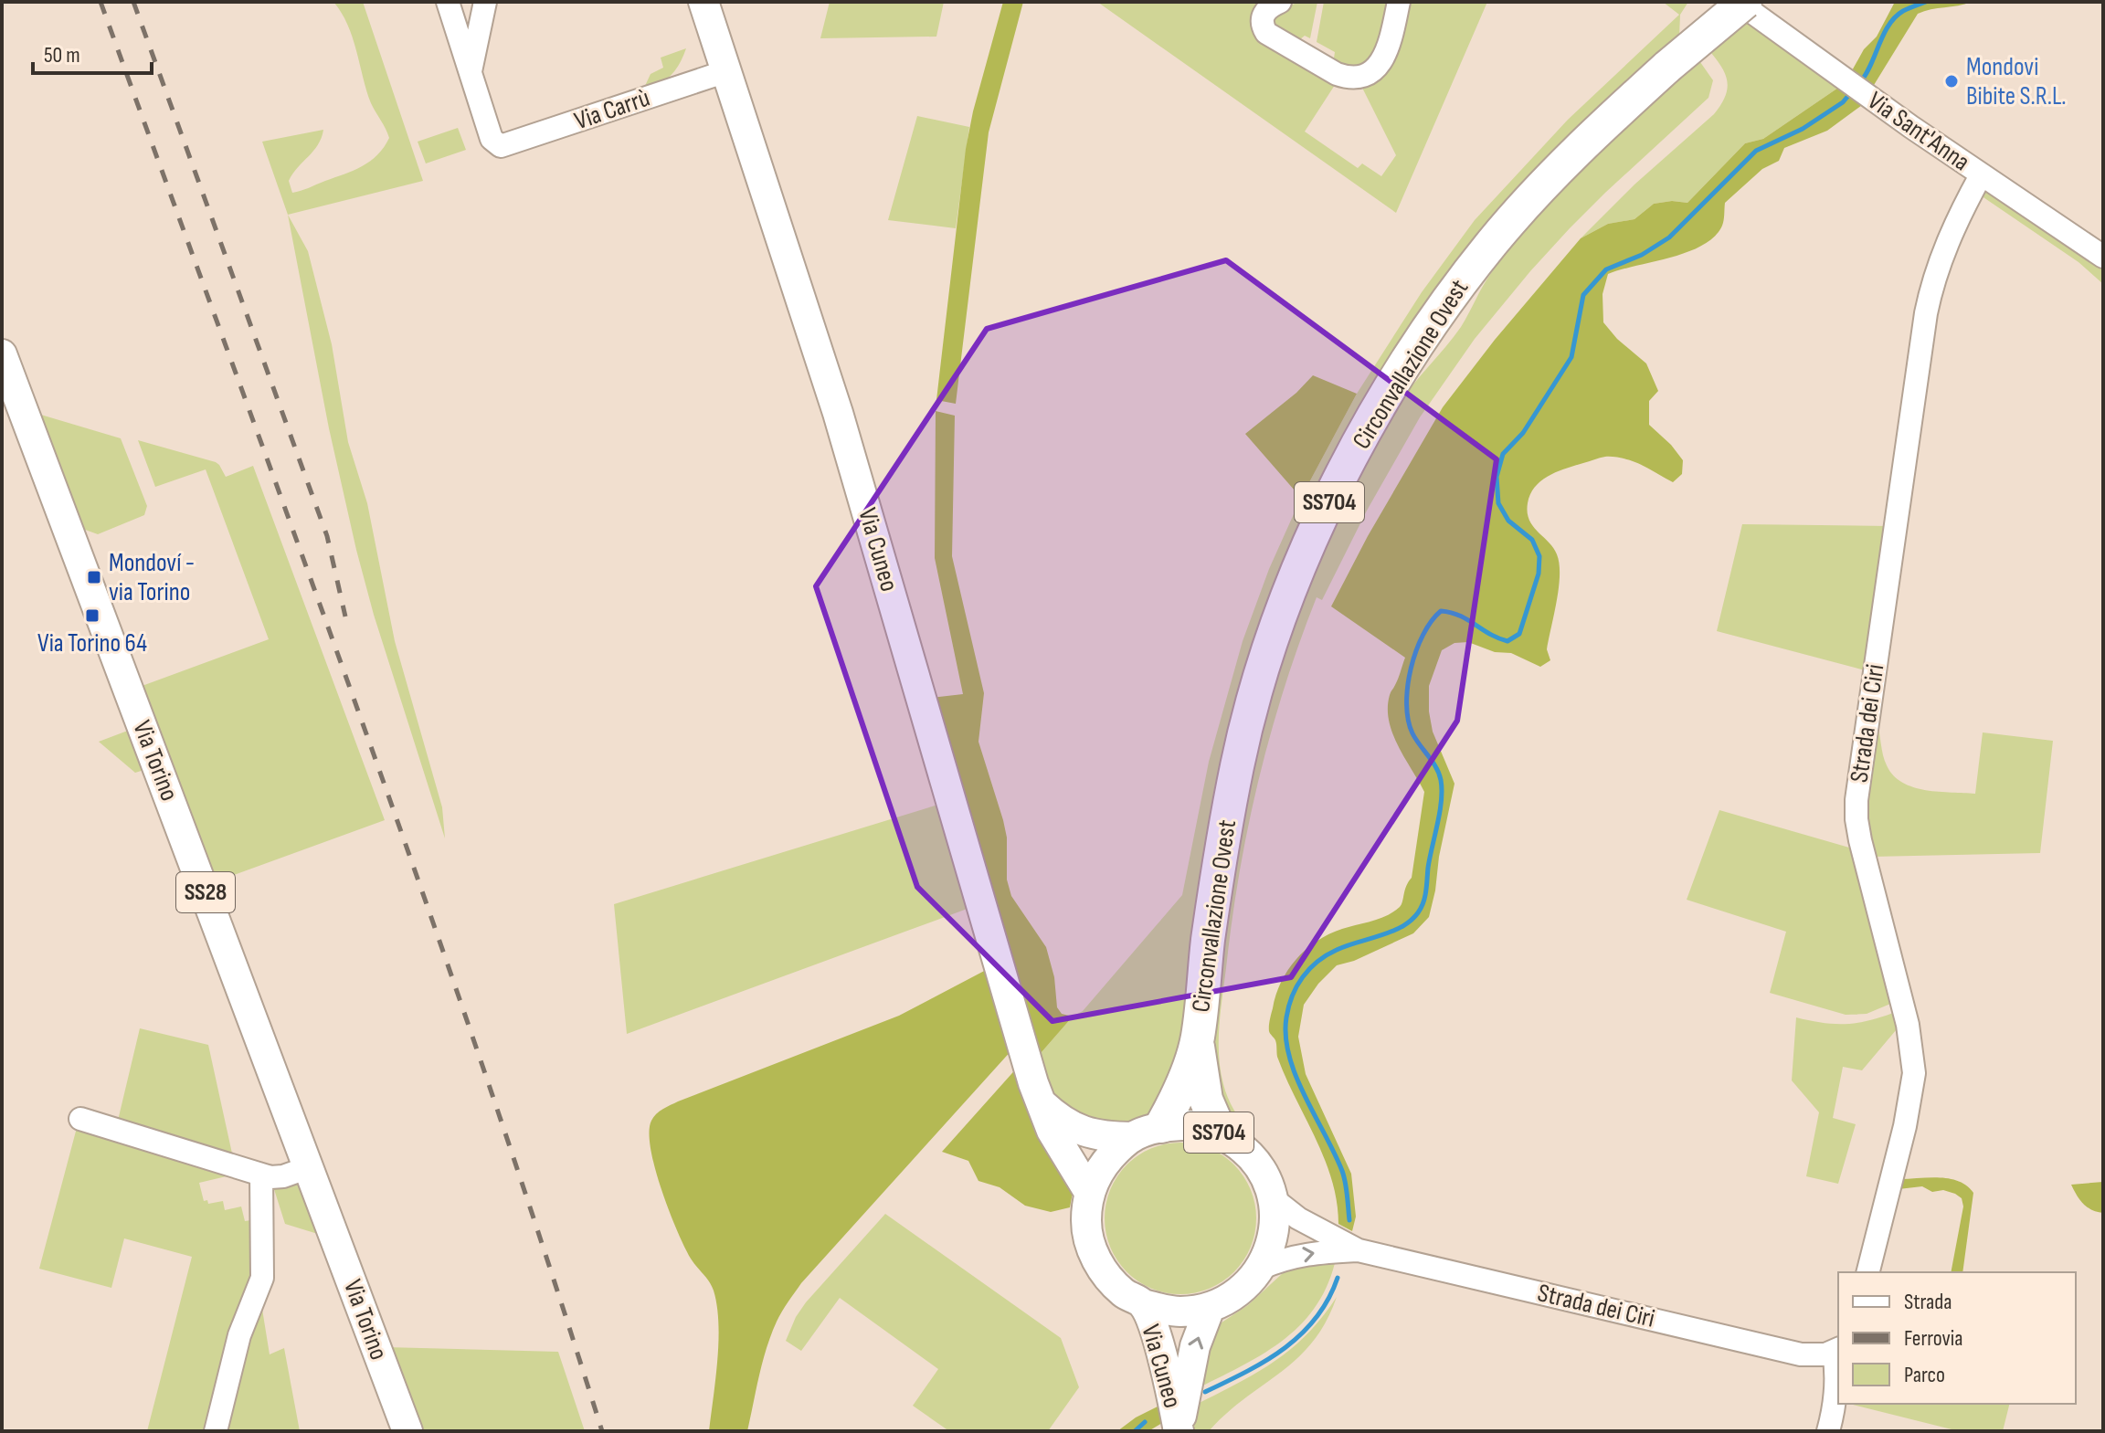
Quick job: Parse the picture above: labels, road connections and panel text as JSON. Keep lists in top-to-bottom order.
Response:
{
  "streets": {
    "highway": ["Circonvallazione Ovest", "SS704"],
    "main road": ["Via Cuneo", "Via Torino", "SS28"],
    "street": ["Via Carrù", "Via Sant'Anna", "Strada dei Ciri"]
  },
  "crossings": [
    ["Via Carrù", "Via Cuneo"],
    ["Via Sant'Anna", "Strada dei Ciri"],
    ["Circonvallazione Ovest", "SS704"],
    ["SS704", "Via Cuneo"]
  ],
  "places": {
    "other": ["Mondovi Bibite S.R.L."],
    "transit": ["Mondoví - via Torino", "Via Torino 64"]
  },
  "legend": ["Strada", "Ferrovia", "Parco"],
  "scale_bar": "50 m"
}
